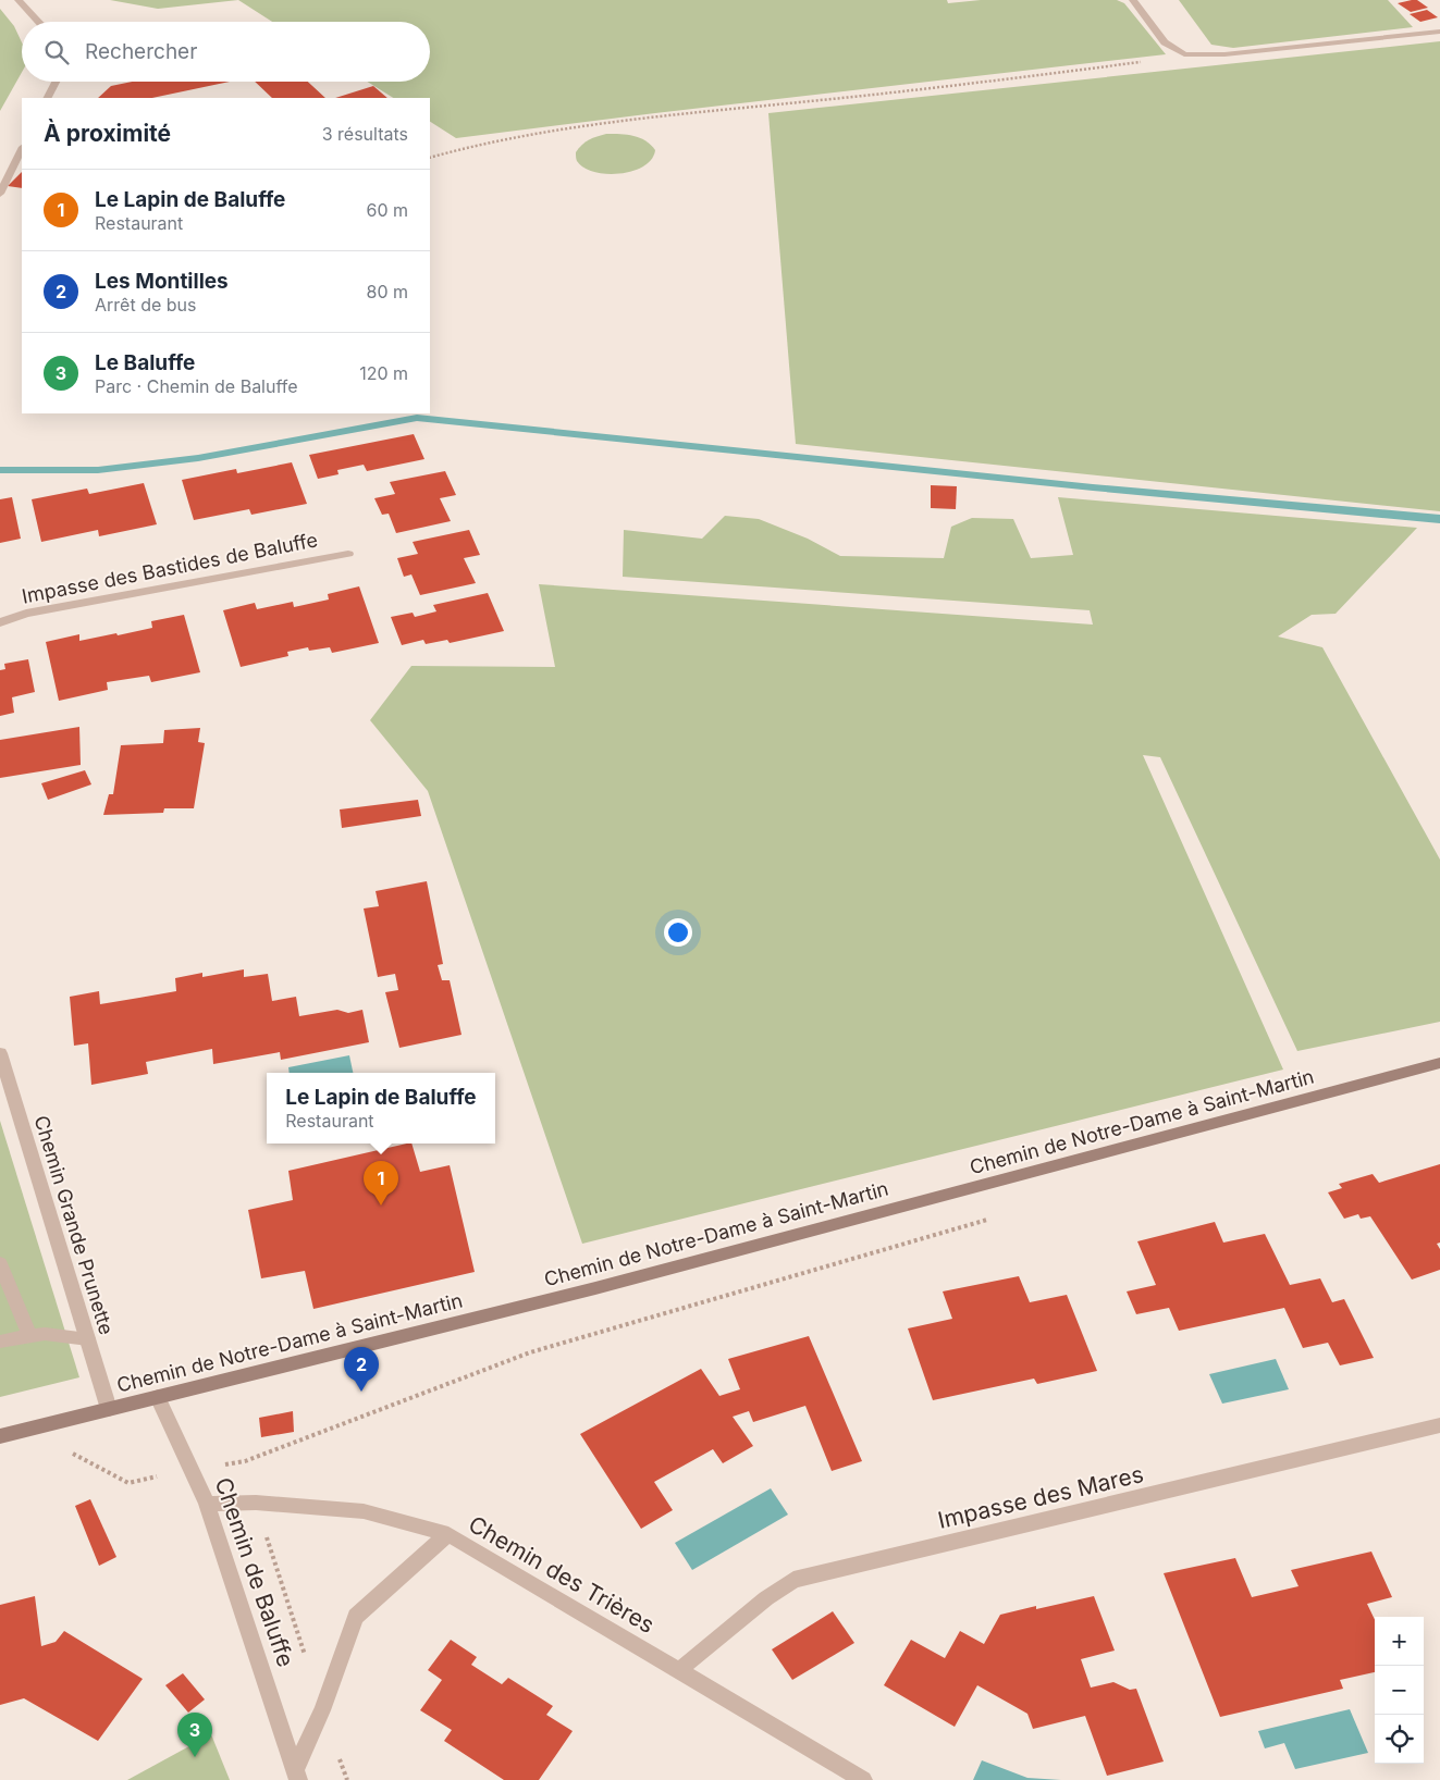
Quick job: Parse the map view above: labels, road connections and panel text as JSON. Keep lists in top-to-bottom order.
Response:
{
  "streets": {
    "street": [
      "Impasse des Bastides de Baluffe",
      "Chemin de Notre-Dame à Saint-Martin",
      "Chemin Grande Prunette",
      "Impasse des Mares",
      "Chemin de Baluffe",
      "Chemin des Trières"
    ]
  },
  "crossings": [
    ["Chemin de Notre-Dame à Saint-Martin", "Chemin Grande Prunette"],
    ["Chemin de Notre-Dame à Saint-Martin", "Chemin de Baluffe"],
    ["Impasse des Mares", "Chemin des Trières"],
    ["Chemin de Baluffe", "Chemin des Trières"]
  ],
  "page": {
    "search": "Rechercher",
    "heading": ["À proximité", "3 résultats"],
    "list": [
      {
        "mark": "1",
        "name": "Le Lapin de Baluffe",
        "note": "Restaurant",
        "value": "60 m"
      },
      {
        "mark": "2",
        "name": "Les Montilles",
        "note": "Arrêt de bus",
        "value": "80 m"
      },
      {
        "mark": "3",
        "name": "Le Baluffe",
        "note": "Parc · Chemin de Baluffe",
        "value": "120 m"
      }
    ],
    "popup": ["Le Lapin de Baluffe", "Restaurant"],
    "pins": ["1", "2", "3"],
    "map_buttons": ["+", "−"]
  }
}
